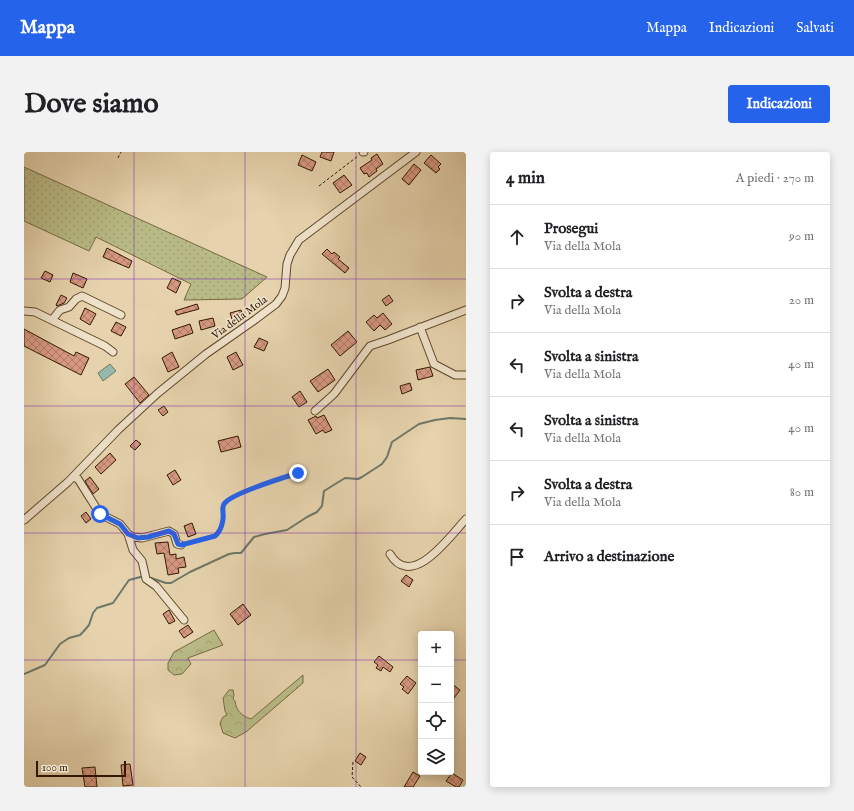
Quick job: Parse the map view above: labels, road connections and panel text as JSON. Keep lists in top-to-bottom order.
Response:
{
  "streets": {
    "street": ["Via della Mola"]
  },
  "scale_bar": "100 m",
  "page": {
    "header": "Mappa",
    "nav": ["Mappa", "Indicazioni", "Salvati"],
    "buttons": "Indicazioni",
    "title": "Dove siamo",
    "heading": ["4 min", "A piedi · 270 m"],
    "list": [
      ["Prosegui", "Via della Mola", "90 m"],
      ["Svolta a destra", "Via della Mola", "20 m"],
      ["Svolta a sinistra", "Via della Mola", "40 m"],
      ["Svolta a sinistra", "Via della Mola", "40 m"],
      ["Svolta a destra", "Via della Mola", "80 m"],
      "Arrivo a destinazione"
    ],
    "map_buttons": ["+", "−"],
    "scale": "100 m"
  }
}
